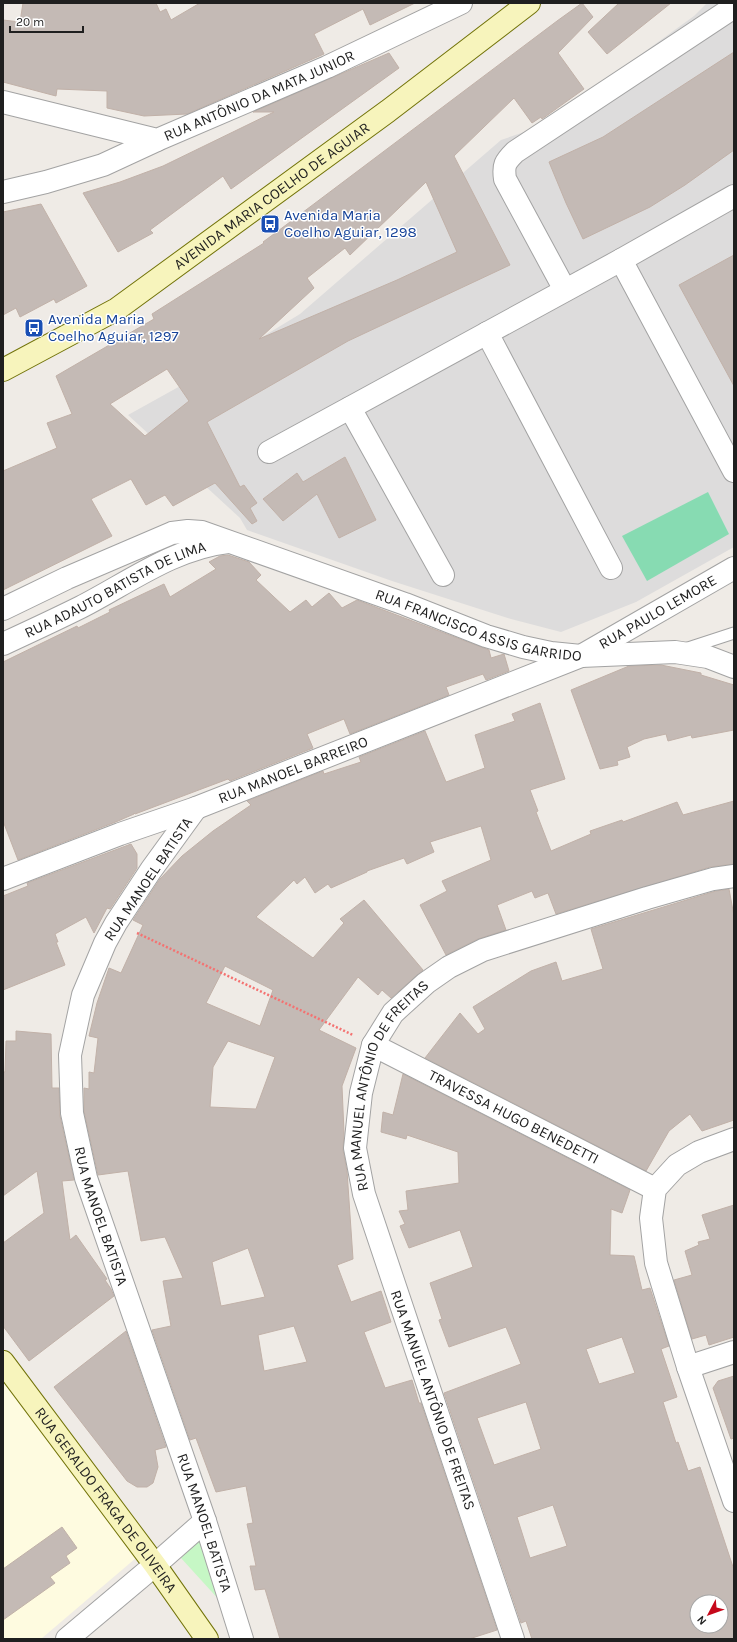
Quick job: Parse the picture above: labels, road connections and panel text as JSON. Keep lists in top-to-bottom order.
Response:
{
  "streets": {
    "main road": ["AVENIDA MARIA COELHO DE AGUIAR", "RUA GERALDO FRAGA DE OLIVEIRA"],
    "street": [
      "RUA ANTÔNIO DA MATA JUNIOR",
      "RUA ADAUTO BATISTA DE LIMA",
      "RUA PAULO LEMORE",
      "RUA FRANCISCO ASSIS GARRIDO",
      "RUA MANOEL BARREIRO",
      "RUA MANOEL BATISTA",
      "RUA MANUEL ANTÔNIO DE FREITAS",
      "TRAVESSA HUGO BENEDETTI"
    ]
  },
  "crossings": [
    ["RUA ADAUTO BATISTA DE LIMA", "RUA FRANCISCO ASSIS GARRIDO"],
    ["RUA PAULO LEMORE", "RUA FRANCISCO ASSIS GARRIDO"],
    ["RUA PAULO LEMORE", "RUA MANOEL BARREIRO"],
    ["RUA FRANCISCO ASSIS GARRIDO", "RUA MANOEL BARREIRO"],
    ["RUA MANOEL BARREIRO", "RUA MANOEL BATISTA"],
    ["RUA MANUEL ANTÔNIO DE FREITAS", "TRAVESSA HUGO BENEDETTI"]
  ],
  "places": {
    "bus stop": ["Avenida Maria Coelho Aguiar, 1298", "Avenida Maria Coelho Aguiar, 1297"]
  },
  "scale_bar": "20 m",
  "north": "bottom left"
}
